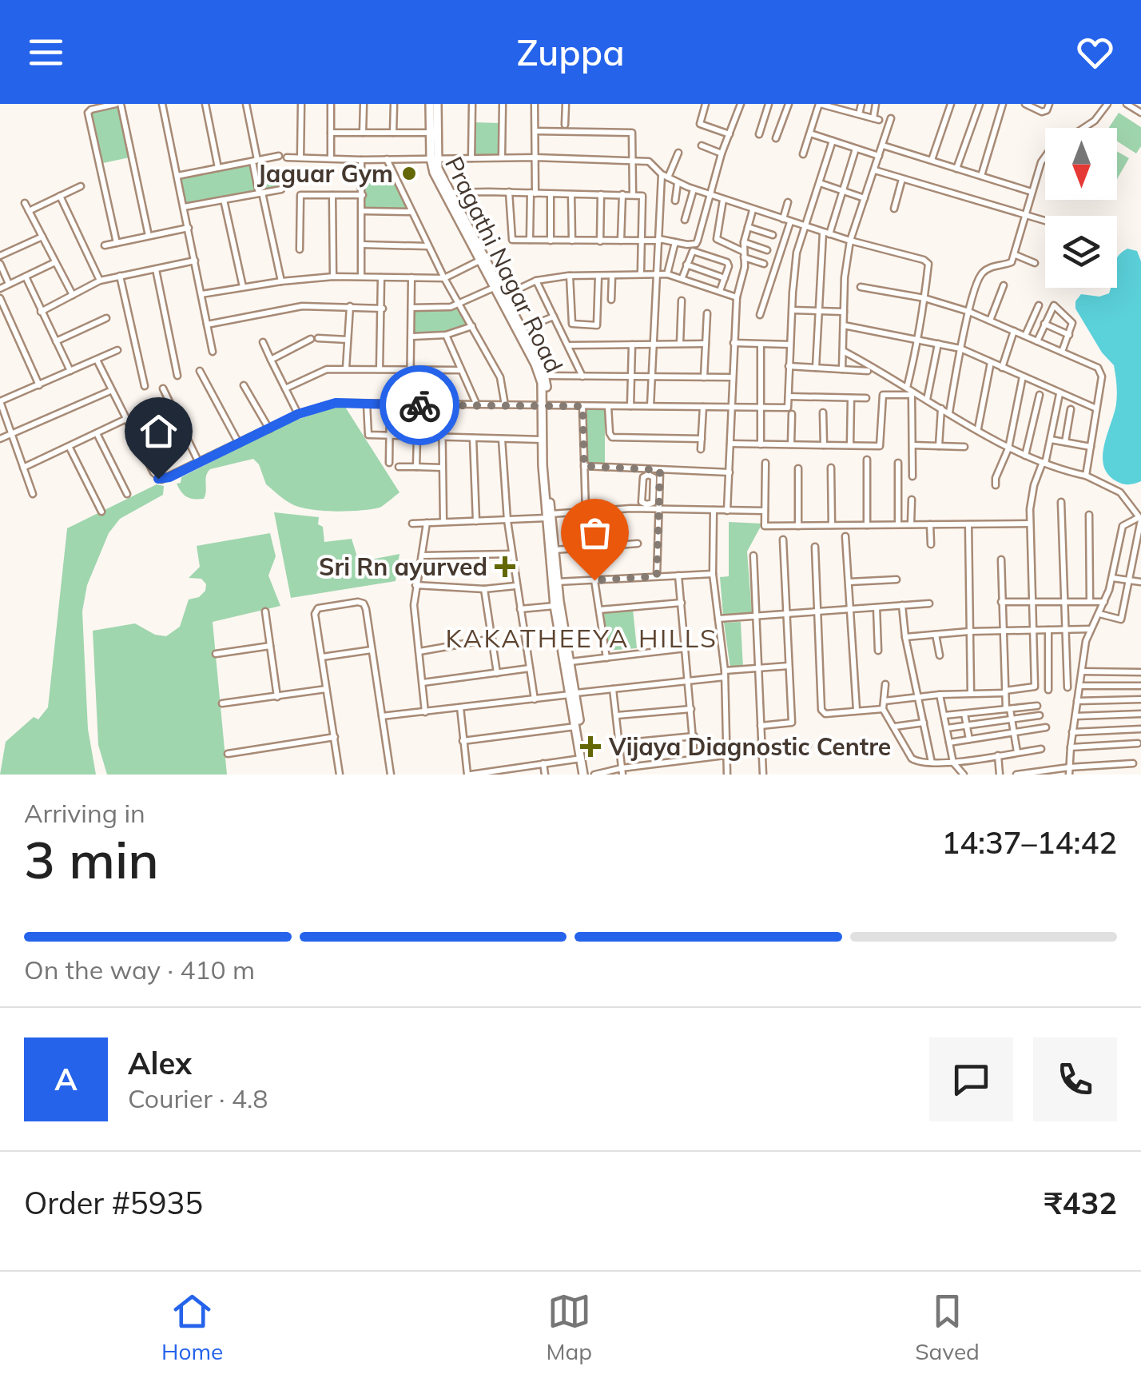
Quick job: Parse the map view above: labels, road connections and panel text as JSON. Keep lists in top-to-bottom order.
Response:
{
  "streets": {
    "main road": ["Pragathi Nagar Road"]
  },
  "districts": ["KAKATHEEYA HILLS"],
  "places": {
    "other": ["Jaguar Gym"],
    "health": ["Sri Rn ayurved", "Vijaya Diagnostic Centre"]
  },
  "north": "bottom",
  "page": {
    "header": "Zuppa",
    "heading": ["3 min", "Arriving in", "14:37–14:42"],
    "panel": [
      "Alex",
      "Courier · 4.8",
      "Order #5935",
      "₹432"
    ],
    "bar": "On the way · 410 m",
    "round": "A",
    "tabs": ["Home", "Map", "Saved"]
  }
}
